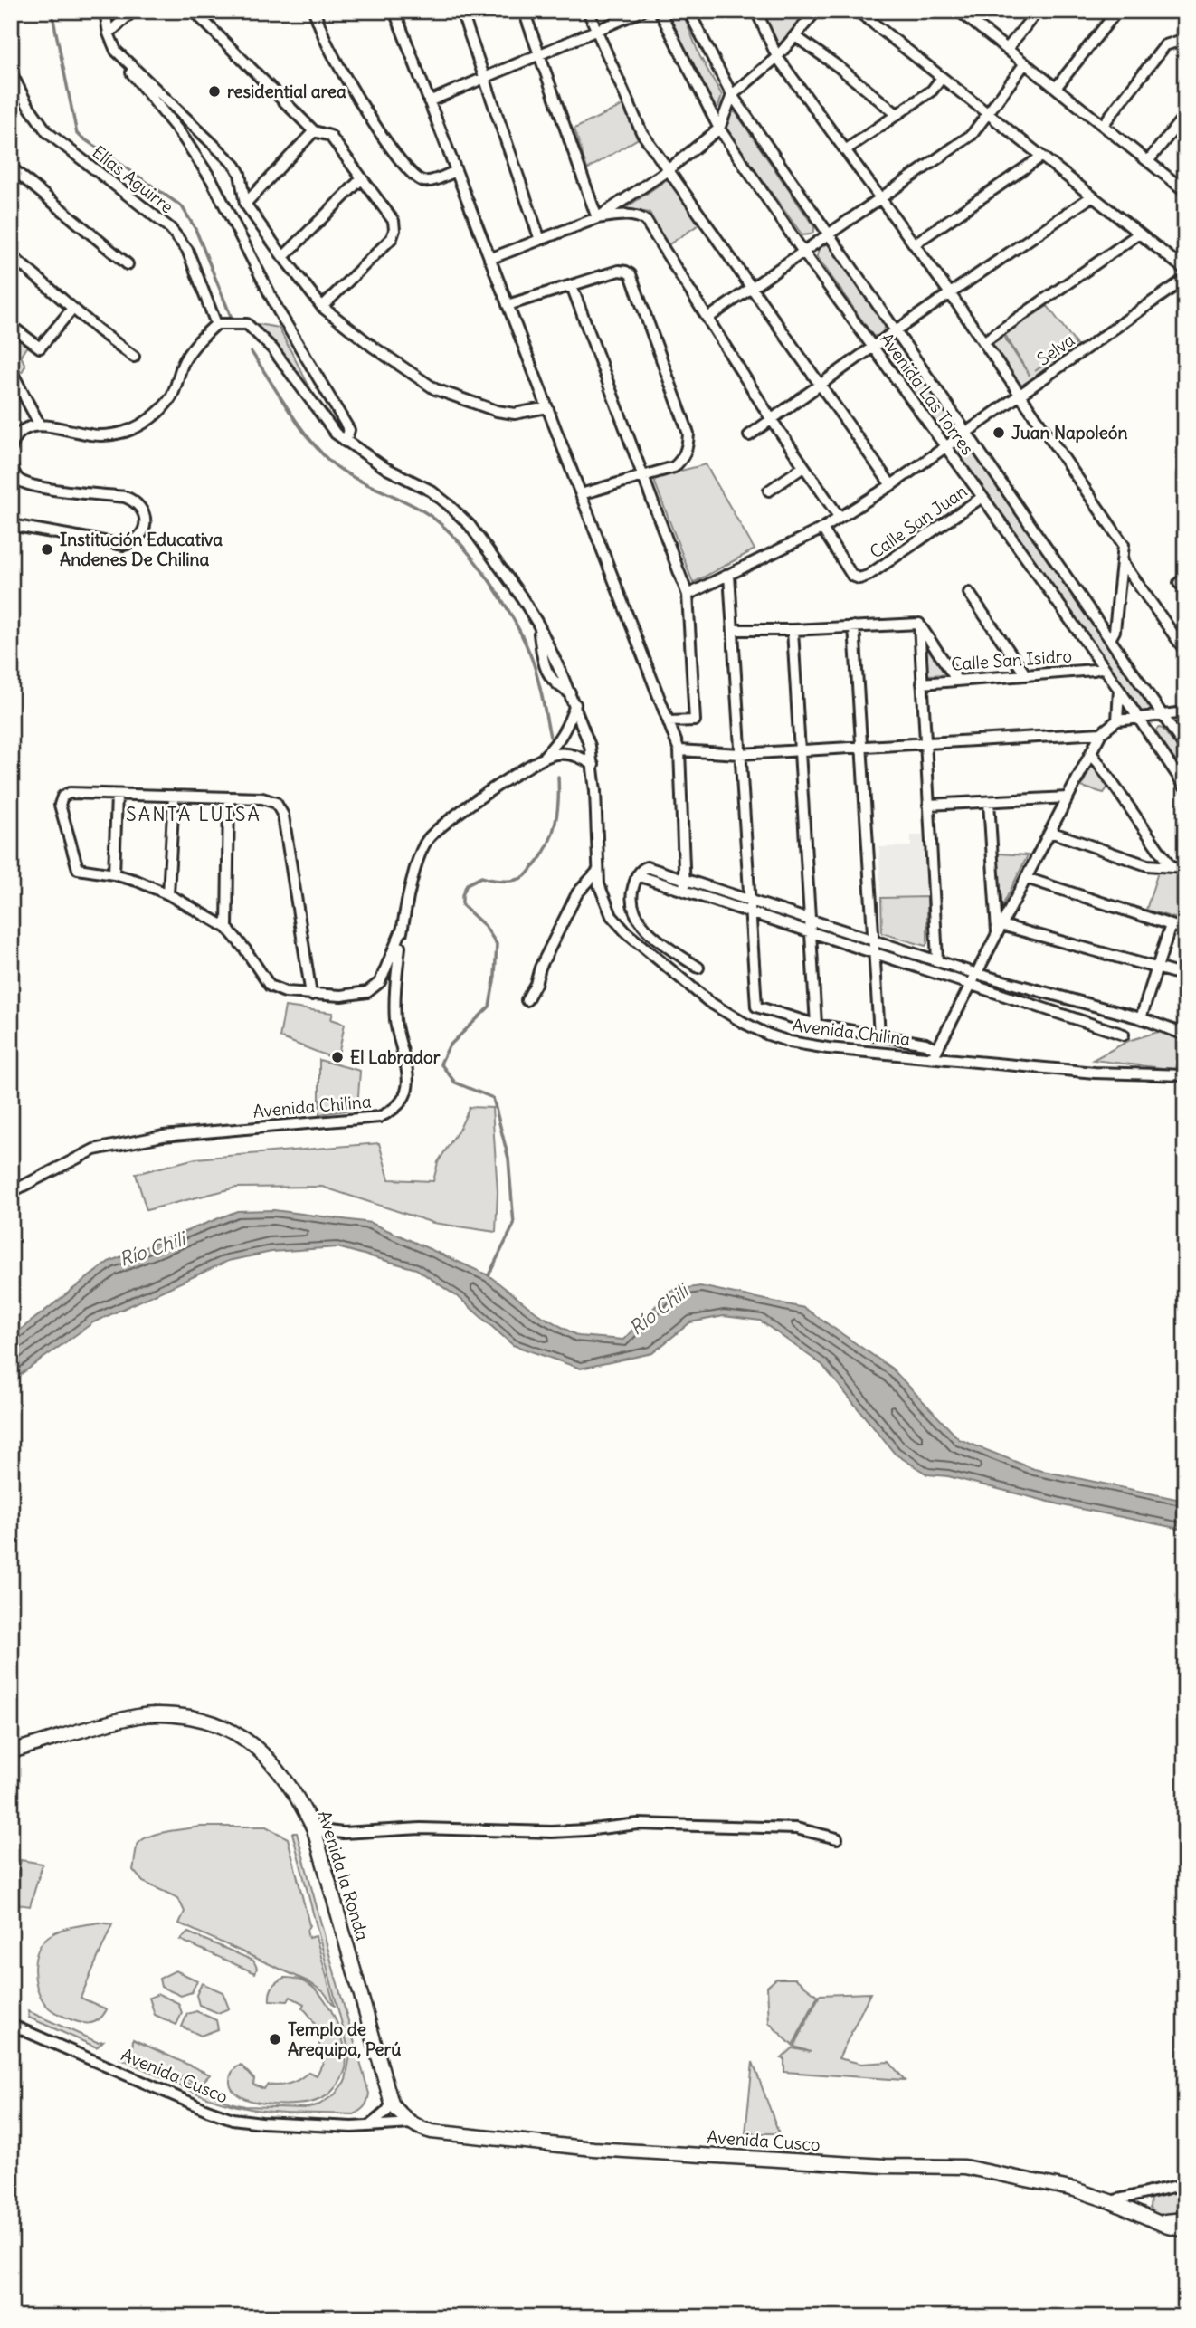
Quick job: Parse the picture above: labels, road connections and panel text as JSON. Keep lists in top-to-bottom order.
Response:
{
  "streets": {
    "main road": ["Avenida la Ronda", "Avenida Cusco"],
    "street": [
      "Elías Aguirre",
      "Selva",
      "Avenida Las Torres",
      "Calle San Juan",
      "Calle San Isidro",
      "Avenida Chilina"
    ]
  },
  "crossings": [
    ["Selva", "Avenida Las Torres"],
    ["Selva", "Calle San Juan"],
    ["Avenida Las Torres", "Calle San Juan"],
    ["Avenida Las Torres", "Calle San Isidro"],
    ["Avenida la Ronda", "Avenida Cusco"]
  ],
  "districts": ["SANTA LUISA"],
  "water": ["Río Chili"],
  "places": [
    "residential area",
    "Juan Napoleón",
    "Institución Educativa Andenes De Chilina",
    "El Labrador",
    "Templo de Arequipa, Perú"
  ]
}
